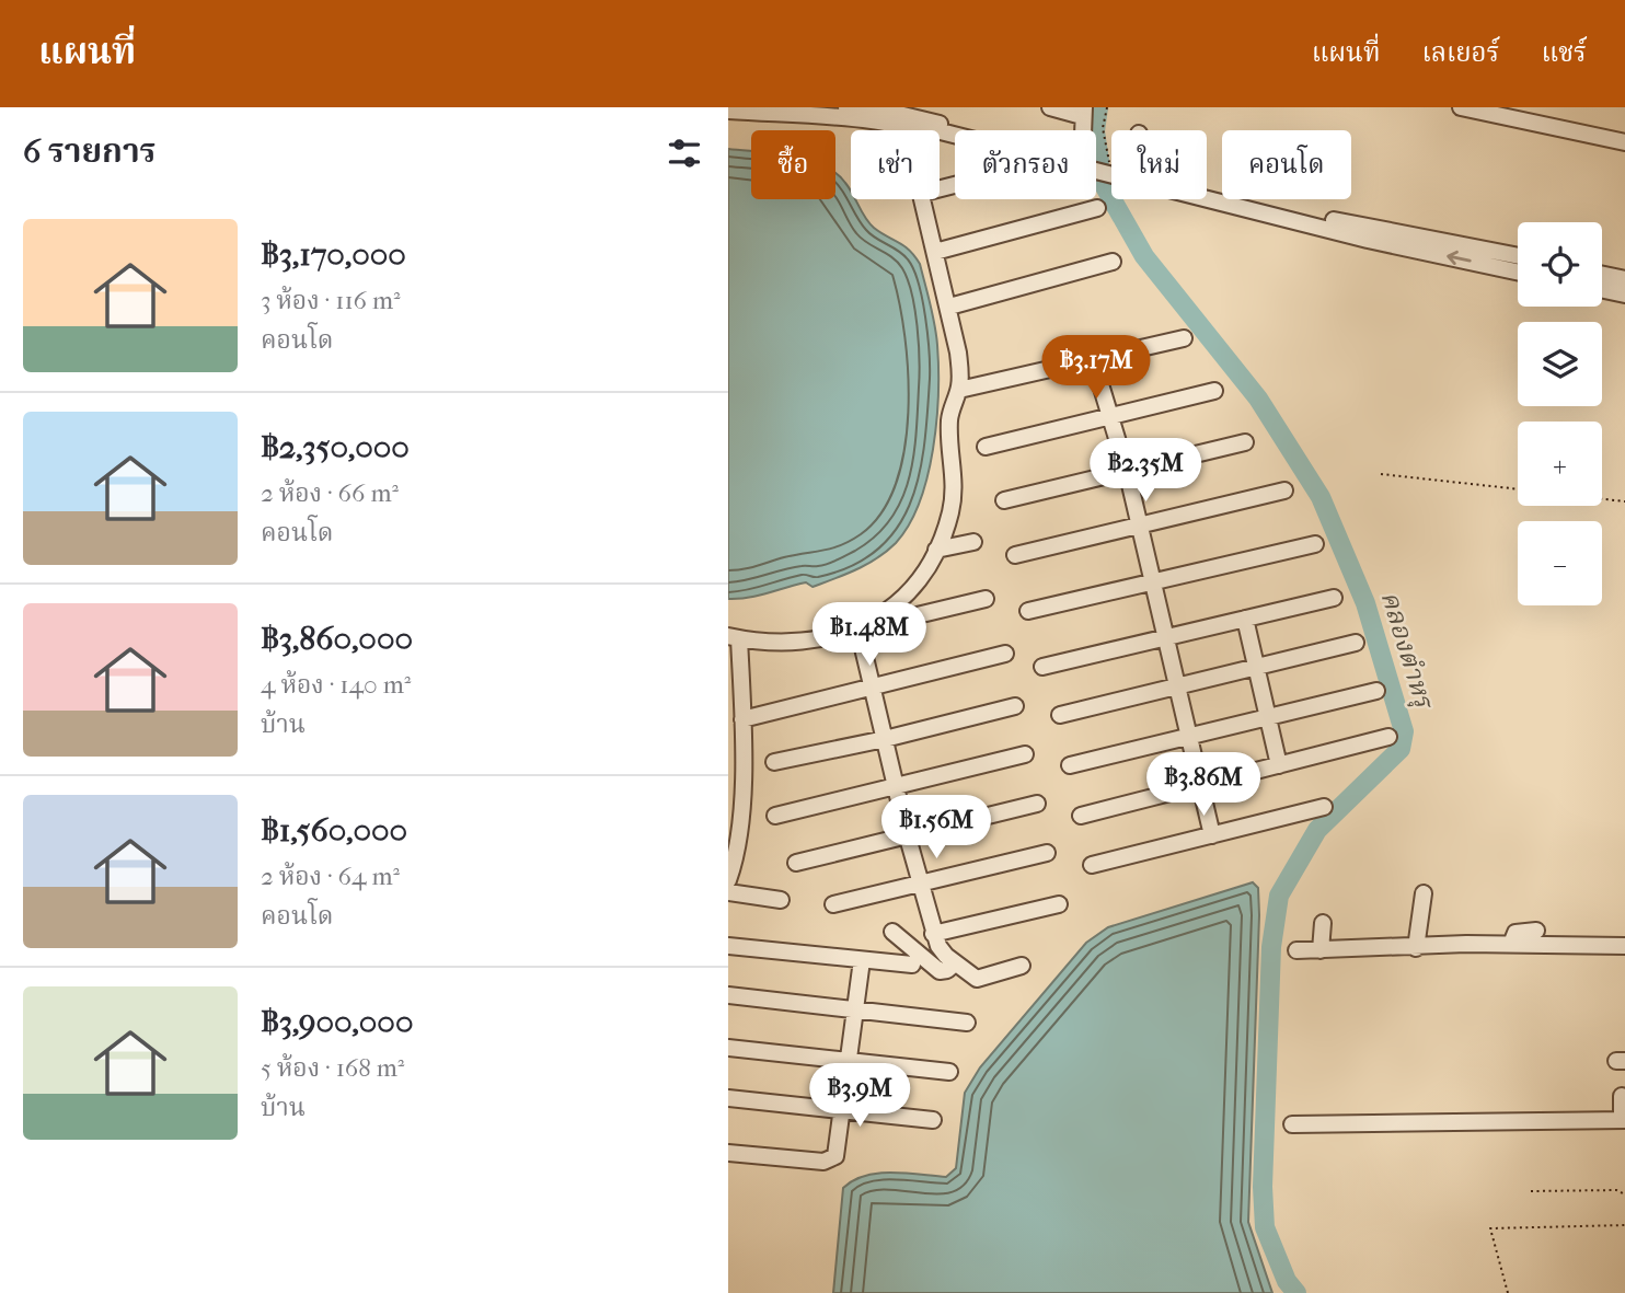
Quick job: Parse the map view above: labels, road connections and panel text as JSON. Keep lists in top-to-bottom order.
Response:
{
  "water": ["คลองตำหรุ"],
  "page": {
    "header": "แผนที่",
    "nav": ["แผนที่", "เลเยอร์", "แชร์"],
    "heading": "6 รายการ",
    "chip": [
      "ซื้อ",
      "เช่า",
      "ตัวกรอง",
      "ใหม่",
      "คอนโด"
    ],
    "list": [
      {
        "name": "฿3,170,000",
        "note": "3 ห้อง · 116 m² · คอนโด"
      },
      {
        "name": "฿2,350,000",
        "note": "2 ห้อง · 66 m² · คอนโด"
      },
      {
        "name": "฿3,860,000",
        "note": "4 ห้อง · 140 m² · บ้าน"
      },
      {
        "name": "฿1,560,000",
        "note": "2 ห้อง · 64 m² · คอนโด"
      },
      {
        "name": "฿3,900,000",
        "note": "5 ห้อง · 168 m² · บ้าน"
      }
    ],
    "map_buttons": ["+", "−"],
    "price": [
      "฿3.17M",
      "฿2.35M",
      "฿1.48M",
      "฿3.86M",
      "฿1.56M",
      "฿3.9M"
    ]
  }
}
